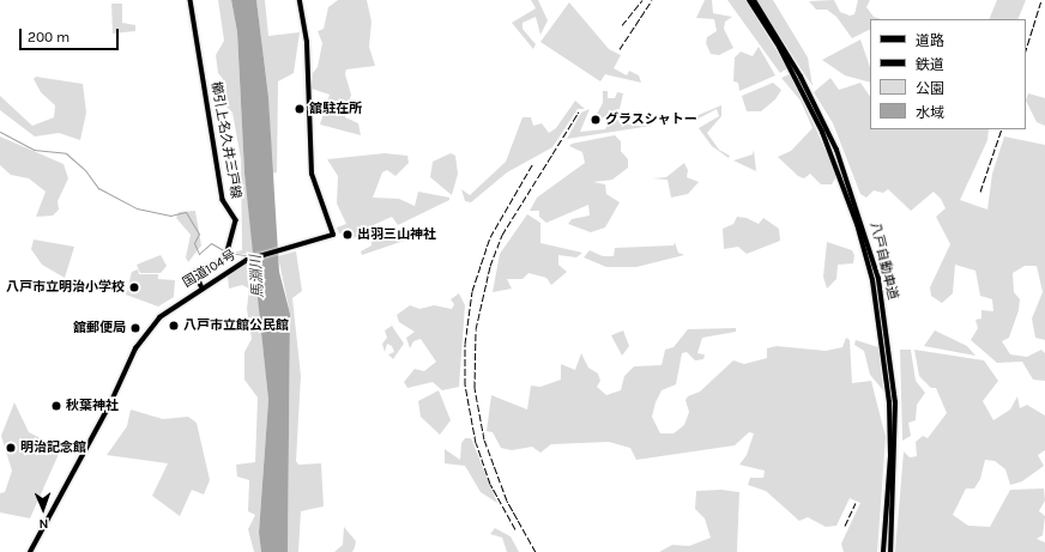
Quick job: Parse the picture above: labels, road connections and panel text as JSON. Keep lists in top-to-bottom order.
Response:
{
  "streets": {
    "highway": ["八戸自動車道", "国道104号"],
    "main road": ["櫛引上名久井三戸線"]
  },
  "crossings": [
    ["櫛引上名久井三戸線", "国道104号"]
  ],
  "water": ["馬淵川"],
  "places": [
    "舘駐在所",
    "グラスシャトー",
    "出羽三山神社",
    "八戸市立明治小学校",
    "八戸市立館公民館",
    "舘郵便局",
    "秋葉神社",
    "明治記念館"
  ],
  "legend": [
    "道路",
    "鉄道",
    "公園",
    "水域"
  ],
  "scale_bar": "200 m",
  "north": "bottom"
}
